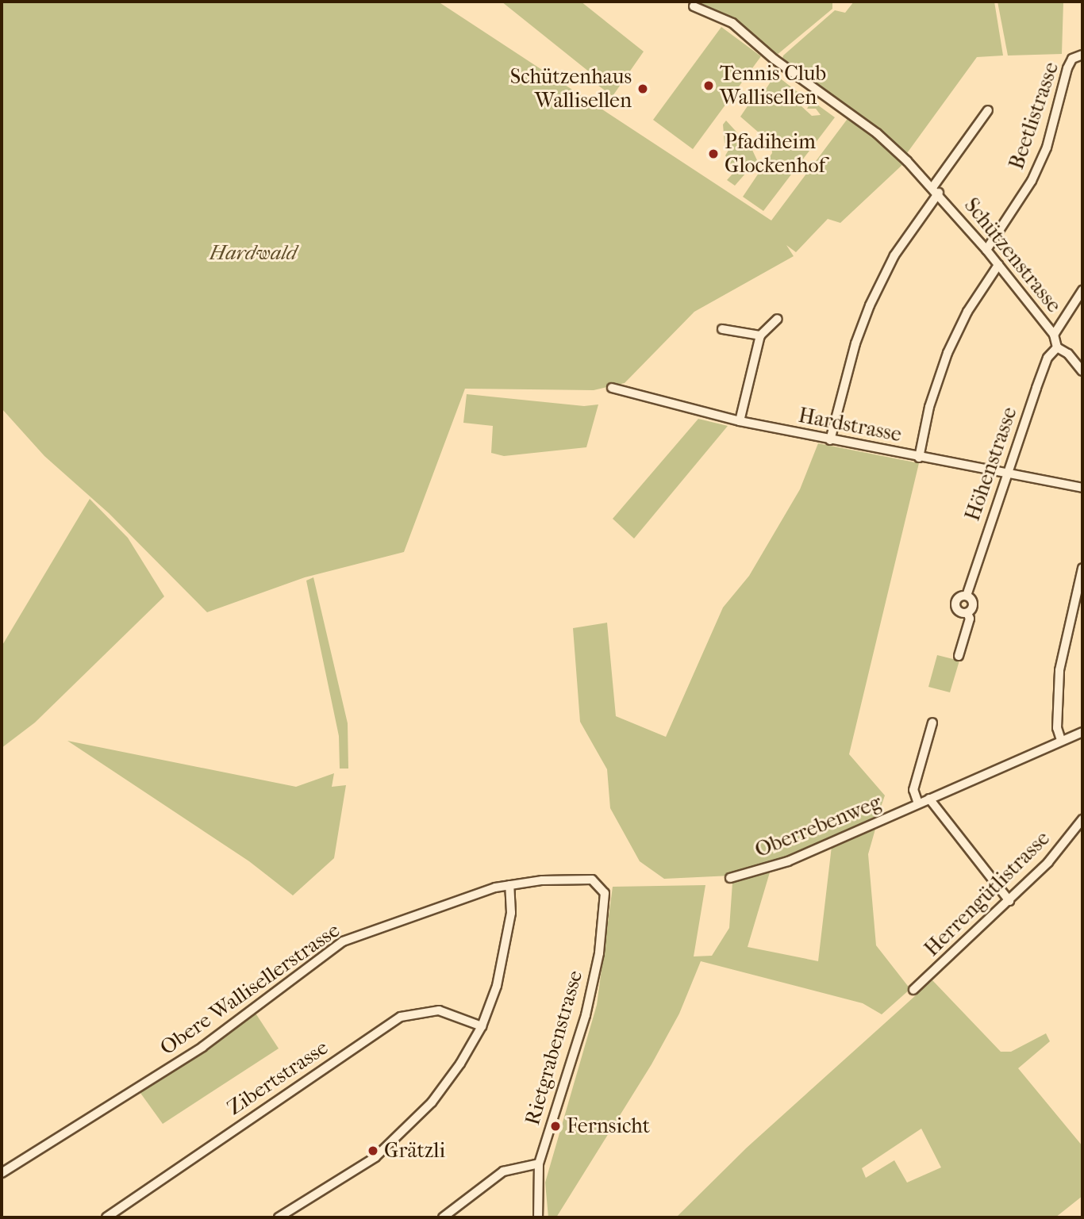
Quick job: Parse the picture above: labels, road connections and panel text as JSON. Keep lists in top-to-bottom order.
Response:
{
  "streets": {
    "street": [
      "Beetlistrasse",
      "Schützenstrasse",
      "Hardstrasse",
      "Höhenstrasse",
      "Oberrebenweg",
      "Herrengütlistrasse",
      "Obere Wallisellerstrasse",
      "Rietgrabenstrasse",
      "Zibertstrasse"
    ]
  },
  "crossings": [
    ["Beetlistrasse", "Schützenstrasse"],
    ["Schützenstrasse", "Höhenstrasse"],
    ["Hardstrasse", "Höhenstrasse"],
    ["Obere Wallisellerstrasse", "Rietgrabenstrasse"]
  ],
  "parks": ["Hardwald"],
  "places": [
    "Tennis Club Wallisellen",
    "Schützenhaus Wallisellen",
    "Pfadiheim Glockenhof",
    "Fernsicht",
    "Grätzli"
  ]
}
